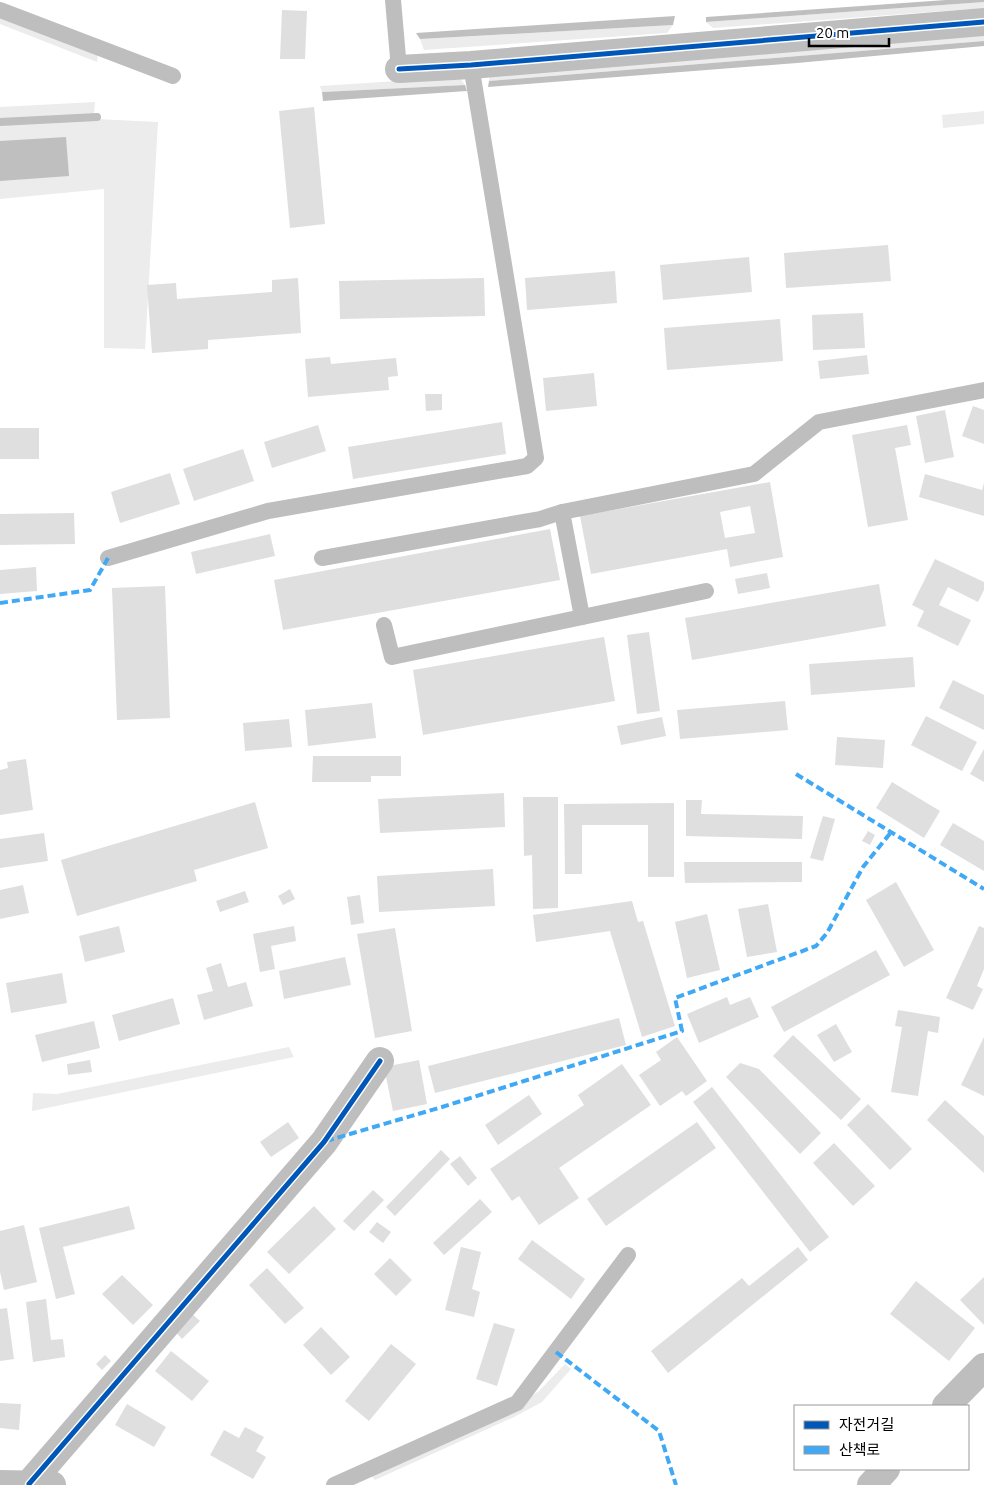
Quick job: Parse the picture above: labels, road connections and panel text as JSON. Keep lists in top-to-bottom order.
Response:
{
  "legend": ["자전거길", "산책로"],
  "scale_bar": "20 m"
}
